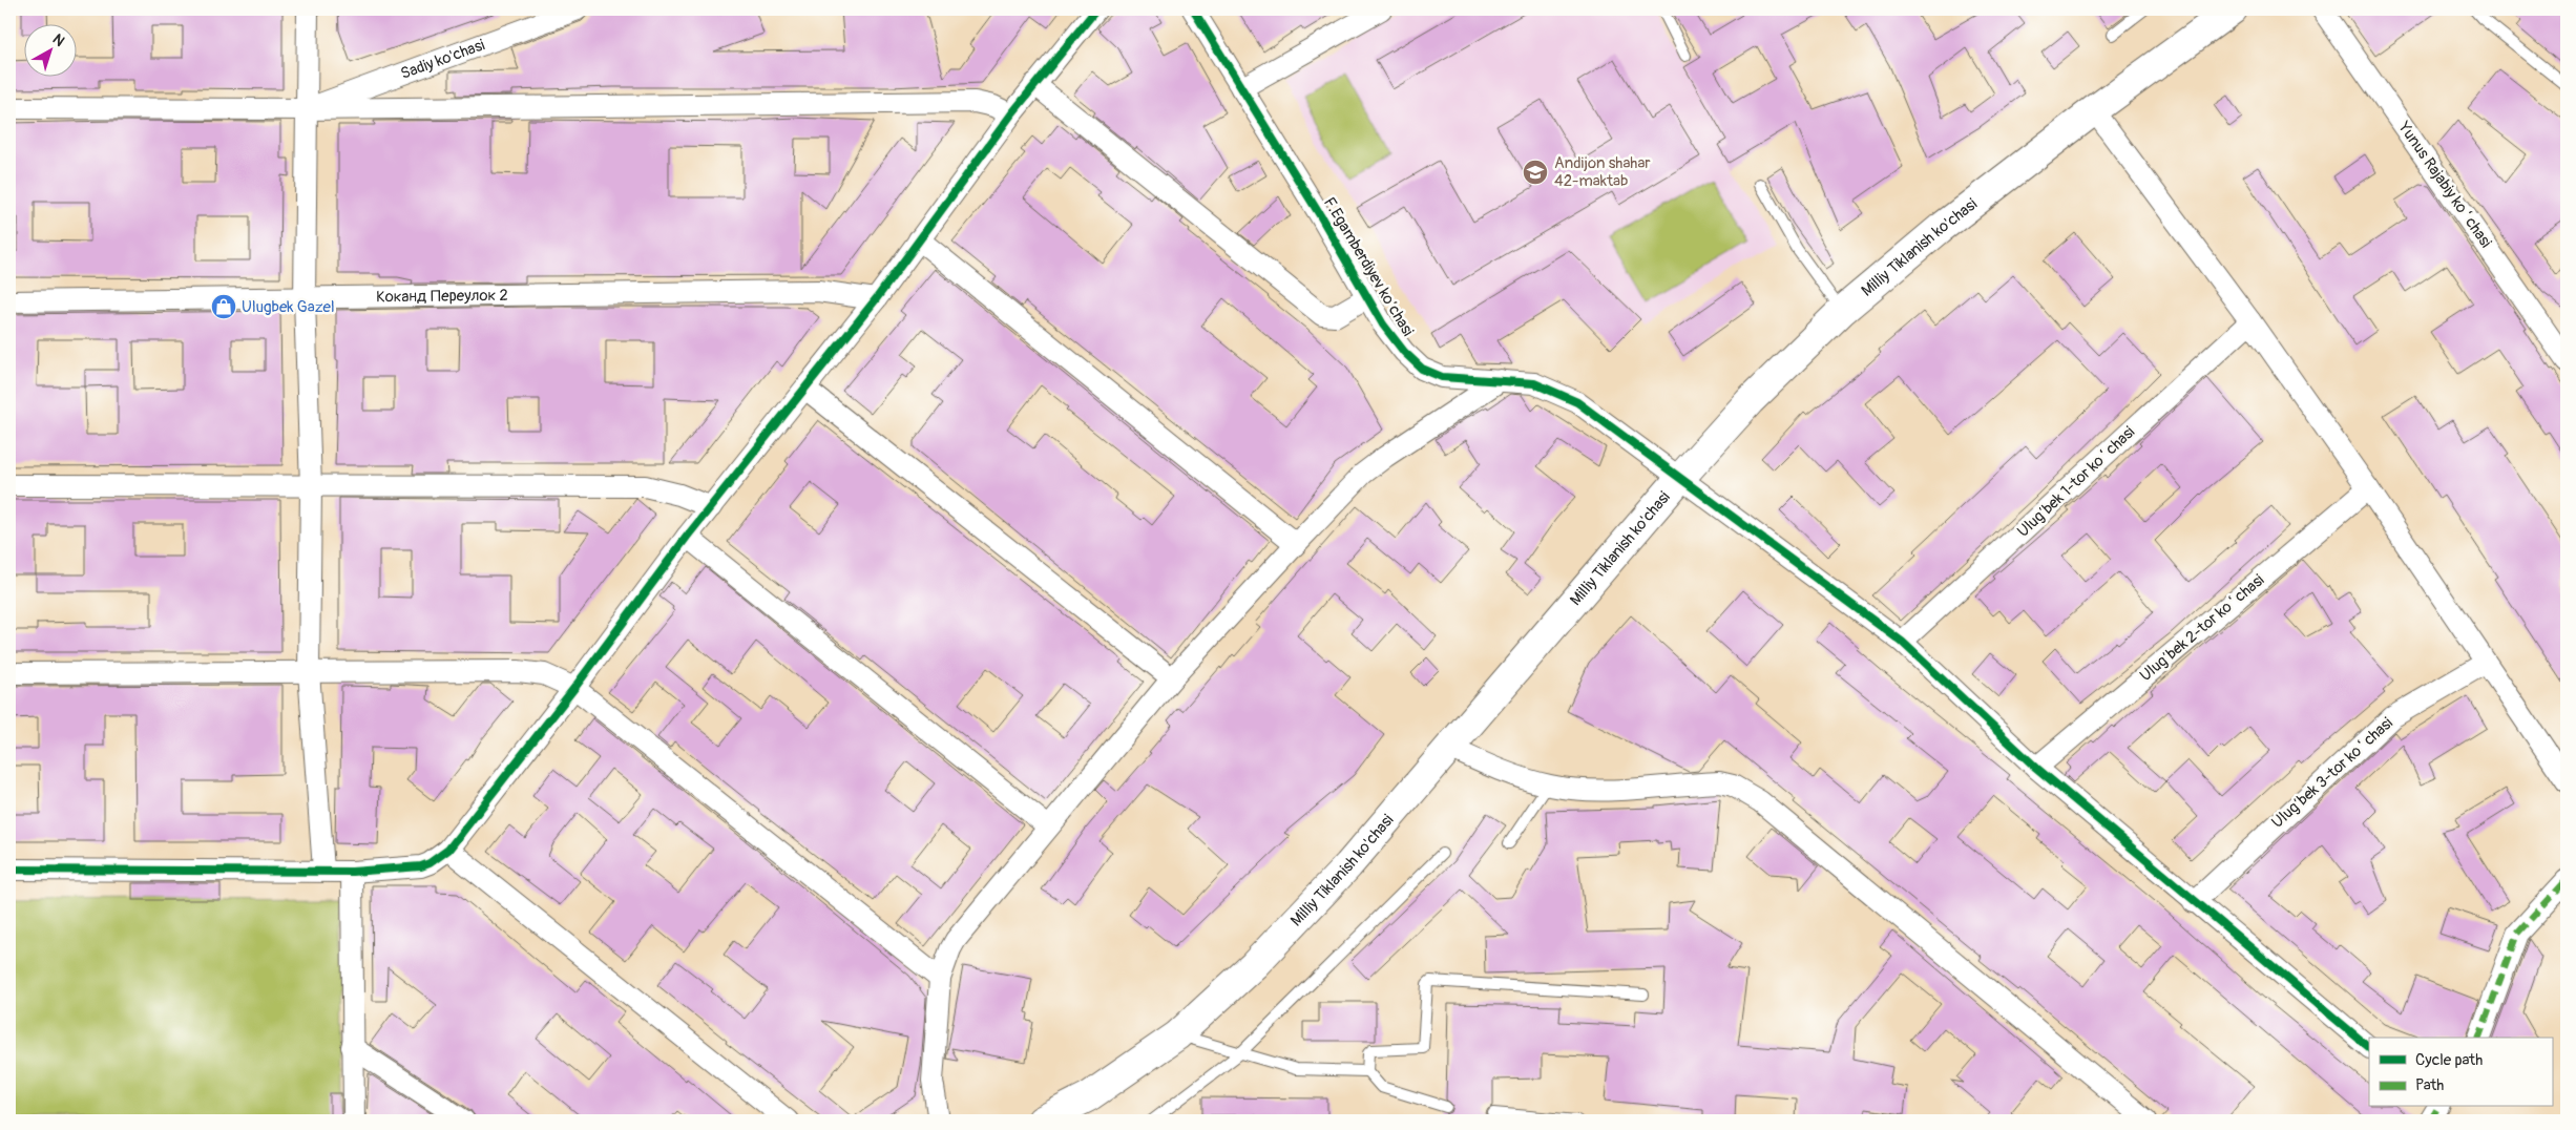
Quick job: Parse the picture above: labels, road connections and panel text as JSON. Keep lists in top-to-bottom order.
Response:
{
  "streets": {
    "main road": ["Milliy Tiklanish ko'chasi"],
    "street": [
      "Sadiy ko'chasi",
      "Yunus Rajabiy koʻchasi",
      "F.Egamberdiyev kо‘chasi",
      "Коканд Πереулок 2",
      "Ulug‘bek 1-tor koʻchasi",
      "Ulug‘bek 2-tor koʻchasi",
      "Ulug‘bek 3-tor koʻchasi"
    ]
  },
  "crossings": [
    ["Milliy Tiklanish ko'chasi", "F.Egamberdiyev kо‘chasi"],
    ["F.Egamberdiyev kо‘chasi", "Ulug‘bek 1-tor koʻchasi"],
    ["F.Egamberdiyev kо‘chasi", "Ulug‘bek 2-tor koʻchasi"],
    ["F.Egamberdiyev kо‘chasi", "Ulug‘bek 3-tor koʻchasi"]
  ],
  "places": {
    "school or university": ["Andijon shahar 42-maktab"],
    "shop": ["Ulugbek Gazel"]
  },
  "legend": ["Cycle path", "Path"],
  "north": "top right"
}
